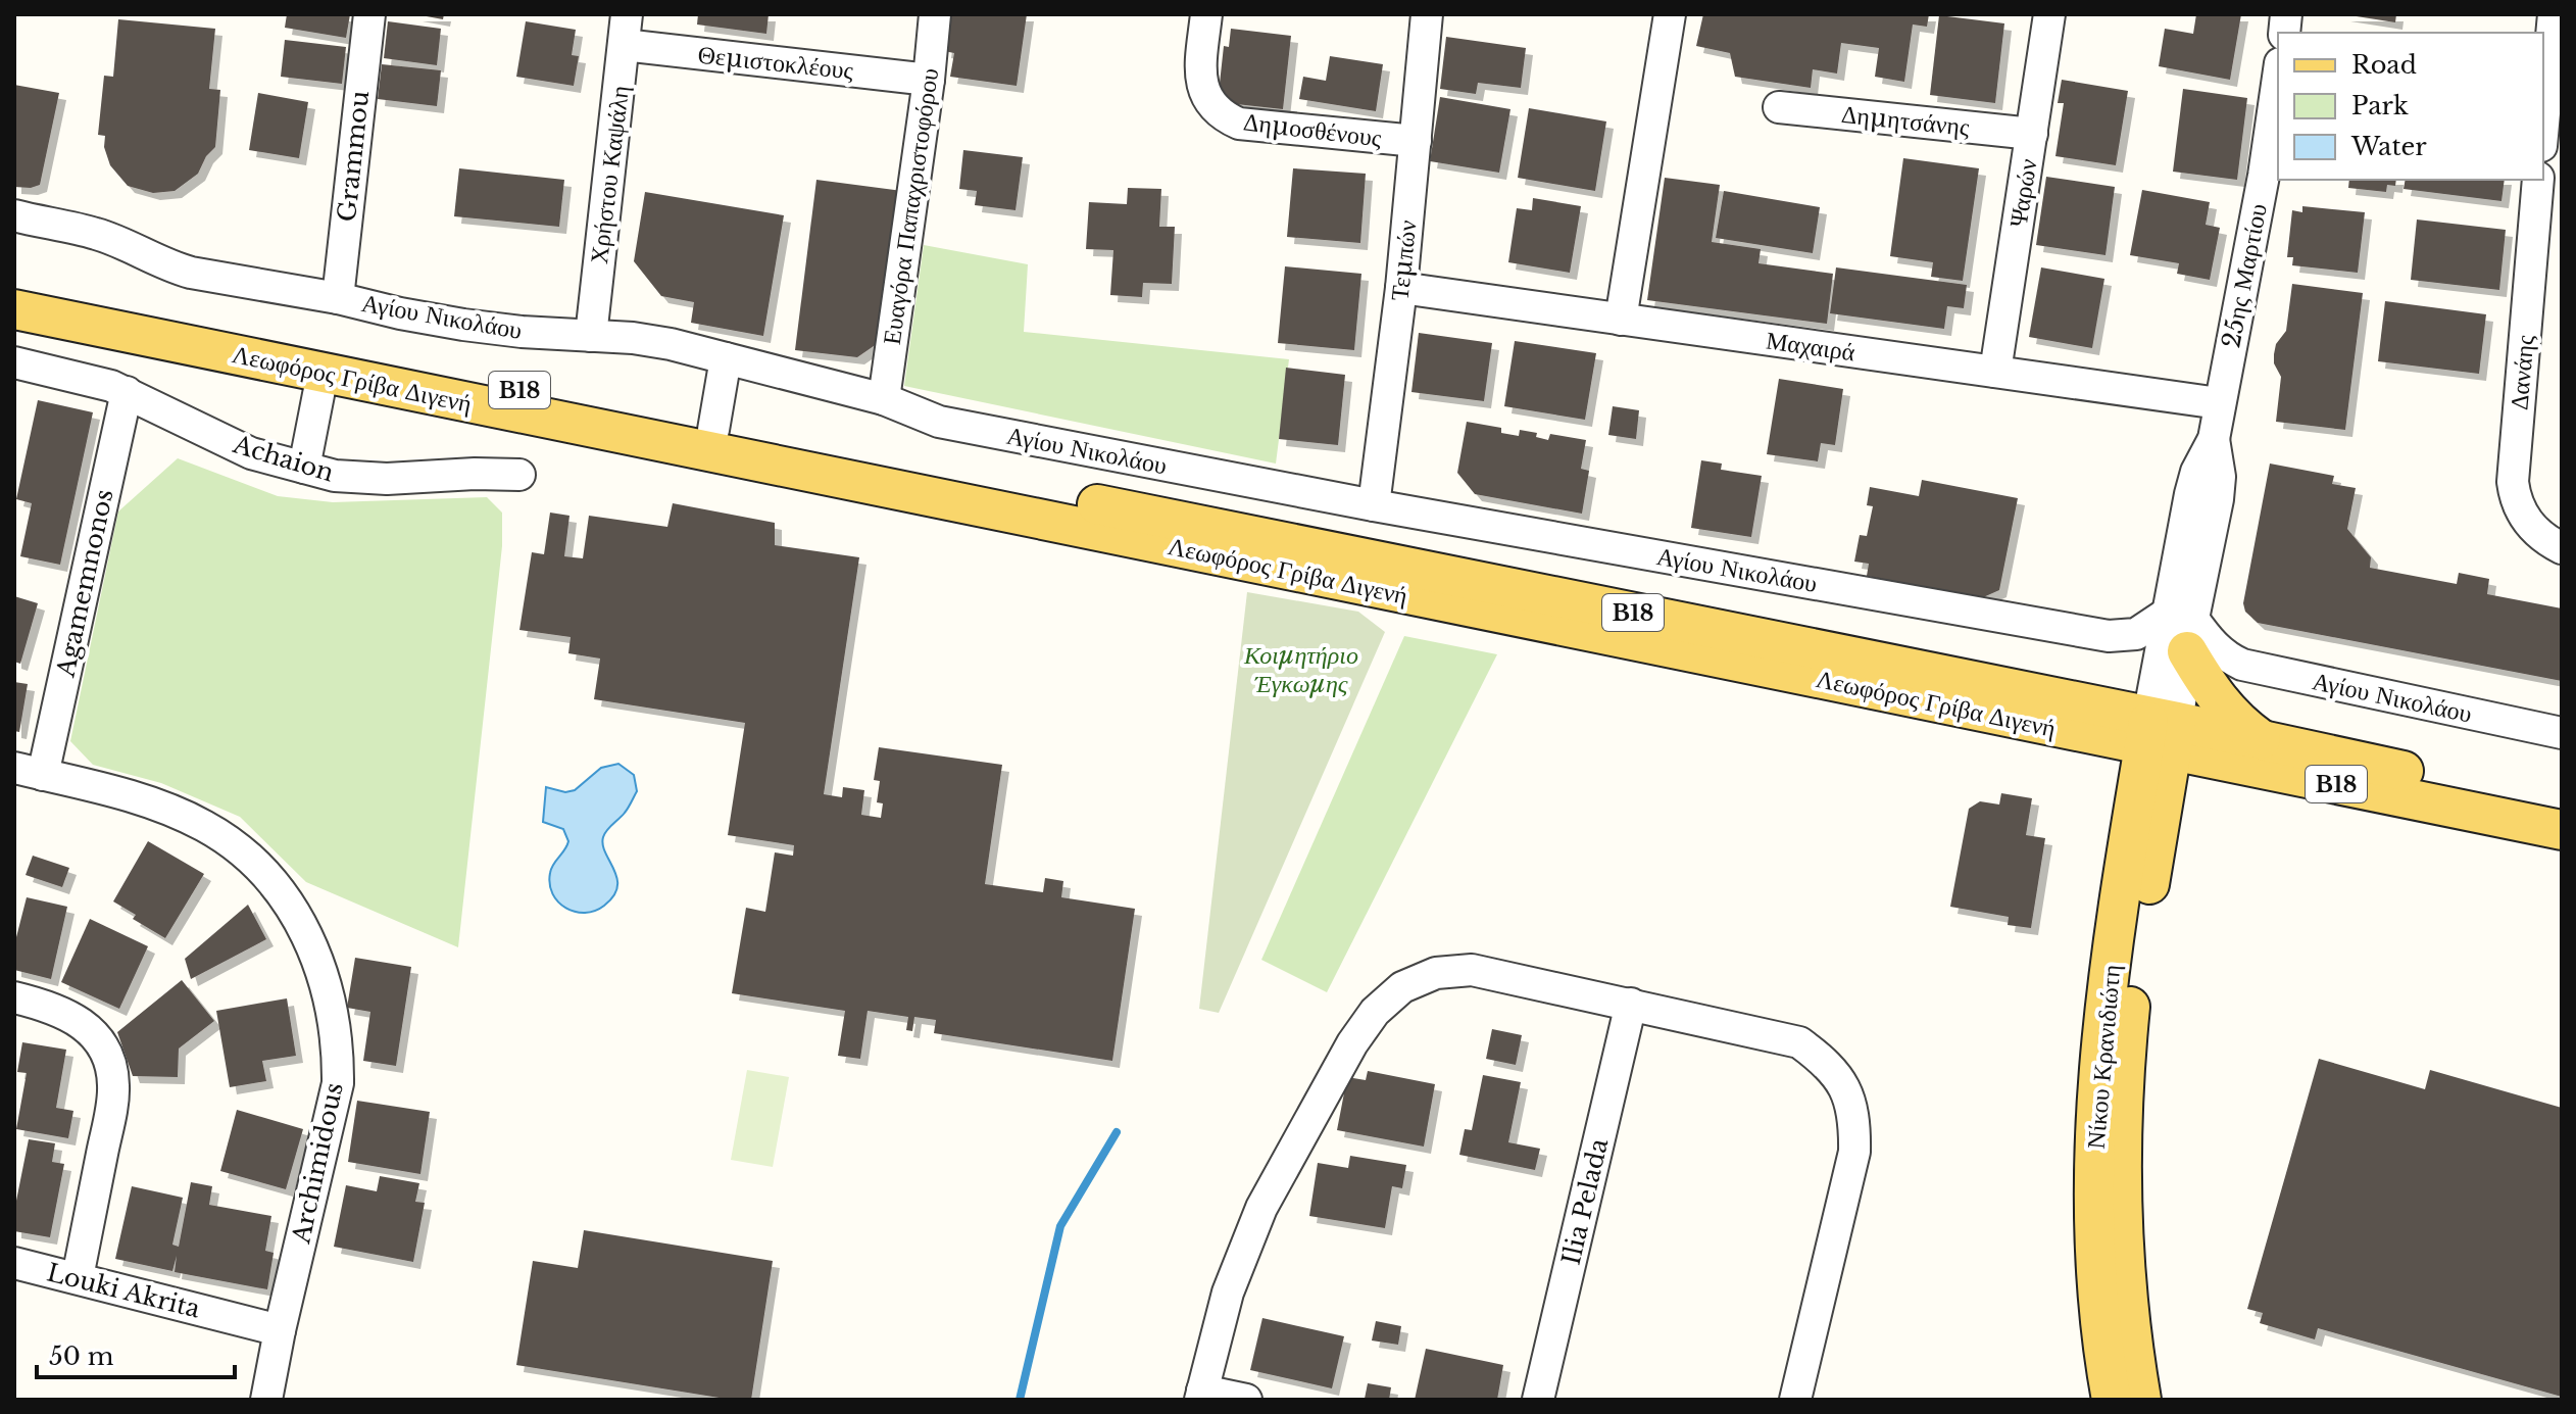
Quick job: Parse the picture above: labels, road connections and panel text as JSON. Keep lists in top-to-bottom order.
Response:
{
  "streets": {
    "main road": ["Λεωφόρος Γρίβα Διγενή", "B18", "Νίκου Κρανιδιώτη"],
    "street": [
      "Θεμιστοκλέους",
      "Δημητσάνης",
      "Δημοσθένους",
      "Grammou",
      "Χρήστου Καψάλη",
      "Ψαρών",
      "Ευαγόρα Παπαχριστοφόρου",
      "Τεμπών",
      "25ης Μαρτίου",
      "Αγίου Νικολάου",
      "Μαχαιρά",
      "Δανάης",
      "Achaion",
      "Agamemnonos",
      "Archimidous",
      "Ilia Pelada",
      "Louki Akrita"
    ]
  },
  "crossings": [
    ["Θεμιστοκλέους", "Χρήστου Καψάλη"],
    ["Θεμιστοκλέους", "Ευαγόρα Παπαχριστοφόρου"],
    ["Δημητσάνης", "Ψαρών"],
    ["Δημοσθένους", "Τεμπών"],
    ["Grammou", "Αγίου Νικολάου"],
    ["Χρήστου Καψάλη", "Αγίου Νικολάου"],
    ["Ψαρών", "Μαχαιρά"],
    ["Ευαγόρα Παπαχριστοφόρου", "Αγίου Νικολάου"],
    ["Τεμπών", "Αγίου Νικολάου"],
    ["Τεμπών", "Μαχαιρά"],
    ["25ης Μαρτίου", "Αγίου Νικολάου"],
    ["25ης Μαρτίου", "Μαχαιρά"],
    ["25ης Μαρτίου", "Λεωφόρος Γρίβα Διγενή"],
    ["25ης Μαρτίου", "Νίκου Κρανιδιώτη"],
    ["Λεωφόρος Γρίβα Διγενή", "Νίκου Κρανιδιώτη"],
    ["Achaion", "Agamemnonos"],
    ["Agamemnonos", "Archimidous"],
    ["Archimidous", "Louki Akrita"]
  ],
  "parks": ["Κοιμητήριο Έγκωμης"],
  "legend": ["Road", "Park", "Water"],
  "scale_bar": "50 m"
}
